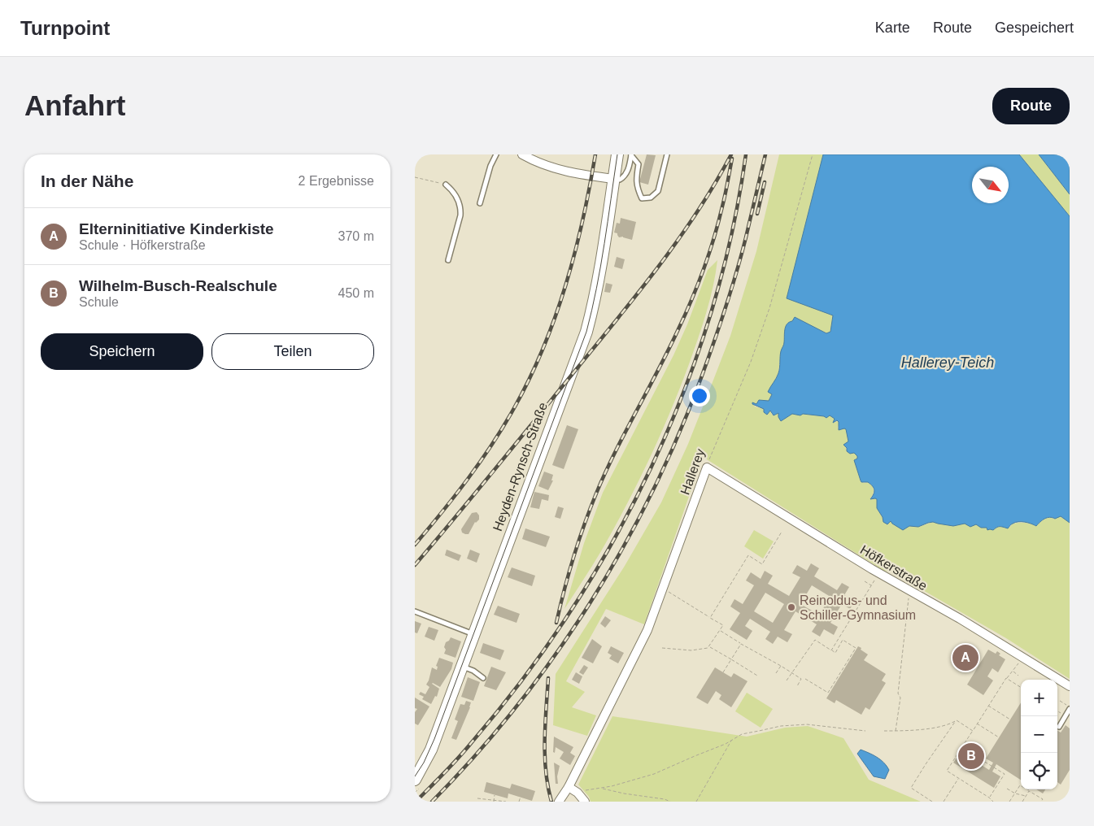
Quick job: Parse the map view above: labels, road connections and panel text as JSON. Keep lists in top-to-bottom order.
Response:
{
  "streets": {
    "main road": ["Heyden-Rynsch-Straße"],
    "street": ["Hallerey", "Höfkerstraße"]
  },
  "crossings": [
    ["Hallerey", "Höfkerstraße"]
  ],
  "water": ["Hallerey-Teich"],
  "places": ["Reinoldus- und Schiller-Gymnasium"],
  "north": "bottom right",
  "page": {
    "header": "Turnpoint",
    "nav": ["Karte", "Route", "Gespeichert"],
    "buttons": [
      "Route",
      ["Speichern", "Teilen"]
    ],
    "title": "Anfahrt",
    "heading": ["In der Nähe", "2 Ergebnisse"],
    "list": [
      {
        "mark": "A",
        "name": "Elterninitiative Kinderkiste",
        "note": "Schule · Höfkerstraße",
        "value": "370 m"
      },
      {
        "mark": "B",
        "name": "Wilhelm-Busch-Realschule",
        "note": "Schule",
        "value": "450 m"
      }
    ],
    "pins": ["A", "B"],
    "map_buttons": ["+", "−"]
  }
}
